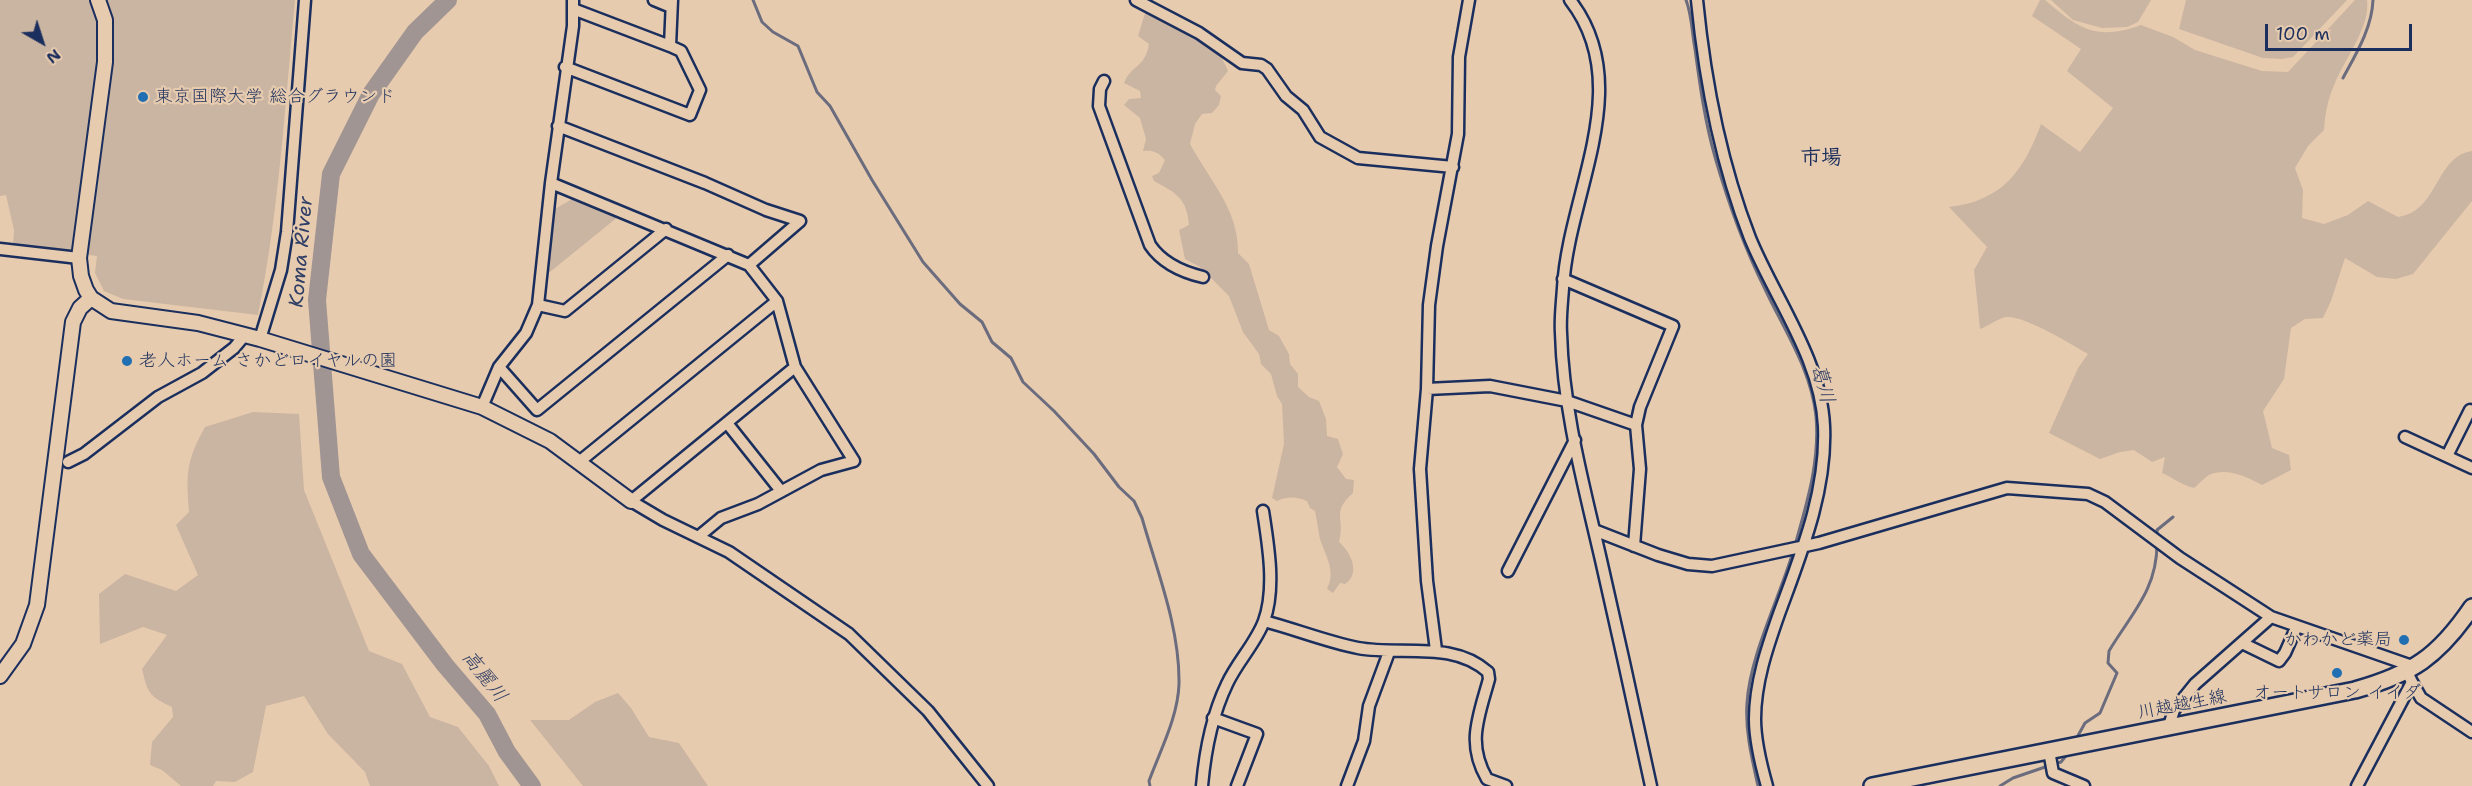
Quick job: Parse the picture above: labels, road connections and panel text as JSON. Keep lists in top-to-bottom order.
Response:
{
  "streets": {
    "main road": ["川越越生線"]
  },
  "districts": ["市場"],
  "water": ["Koma River", "葛川", "高麗川"],
  "places": [
    "東京国際大学 総合グラウンド",
    "老人ホーム さかどロイヤルの園",
    "かわかど薬局",
    "オートサロン イイダ"
  ],
  "scale_bar": "100 m",
  "north": "bottom right"
}
